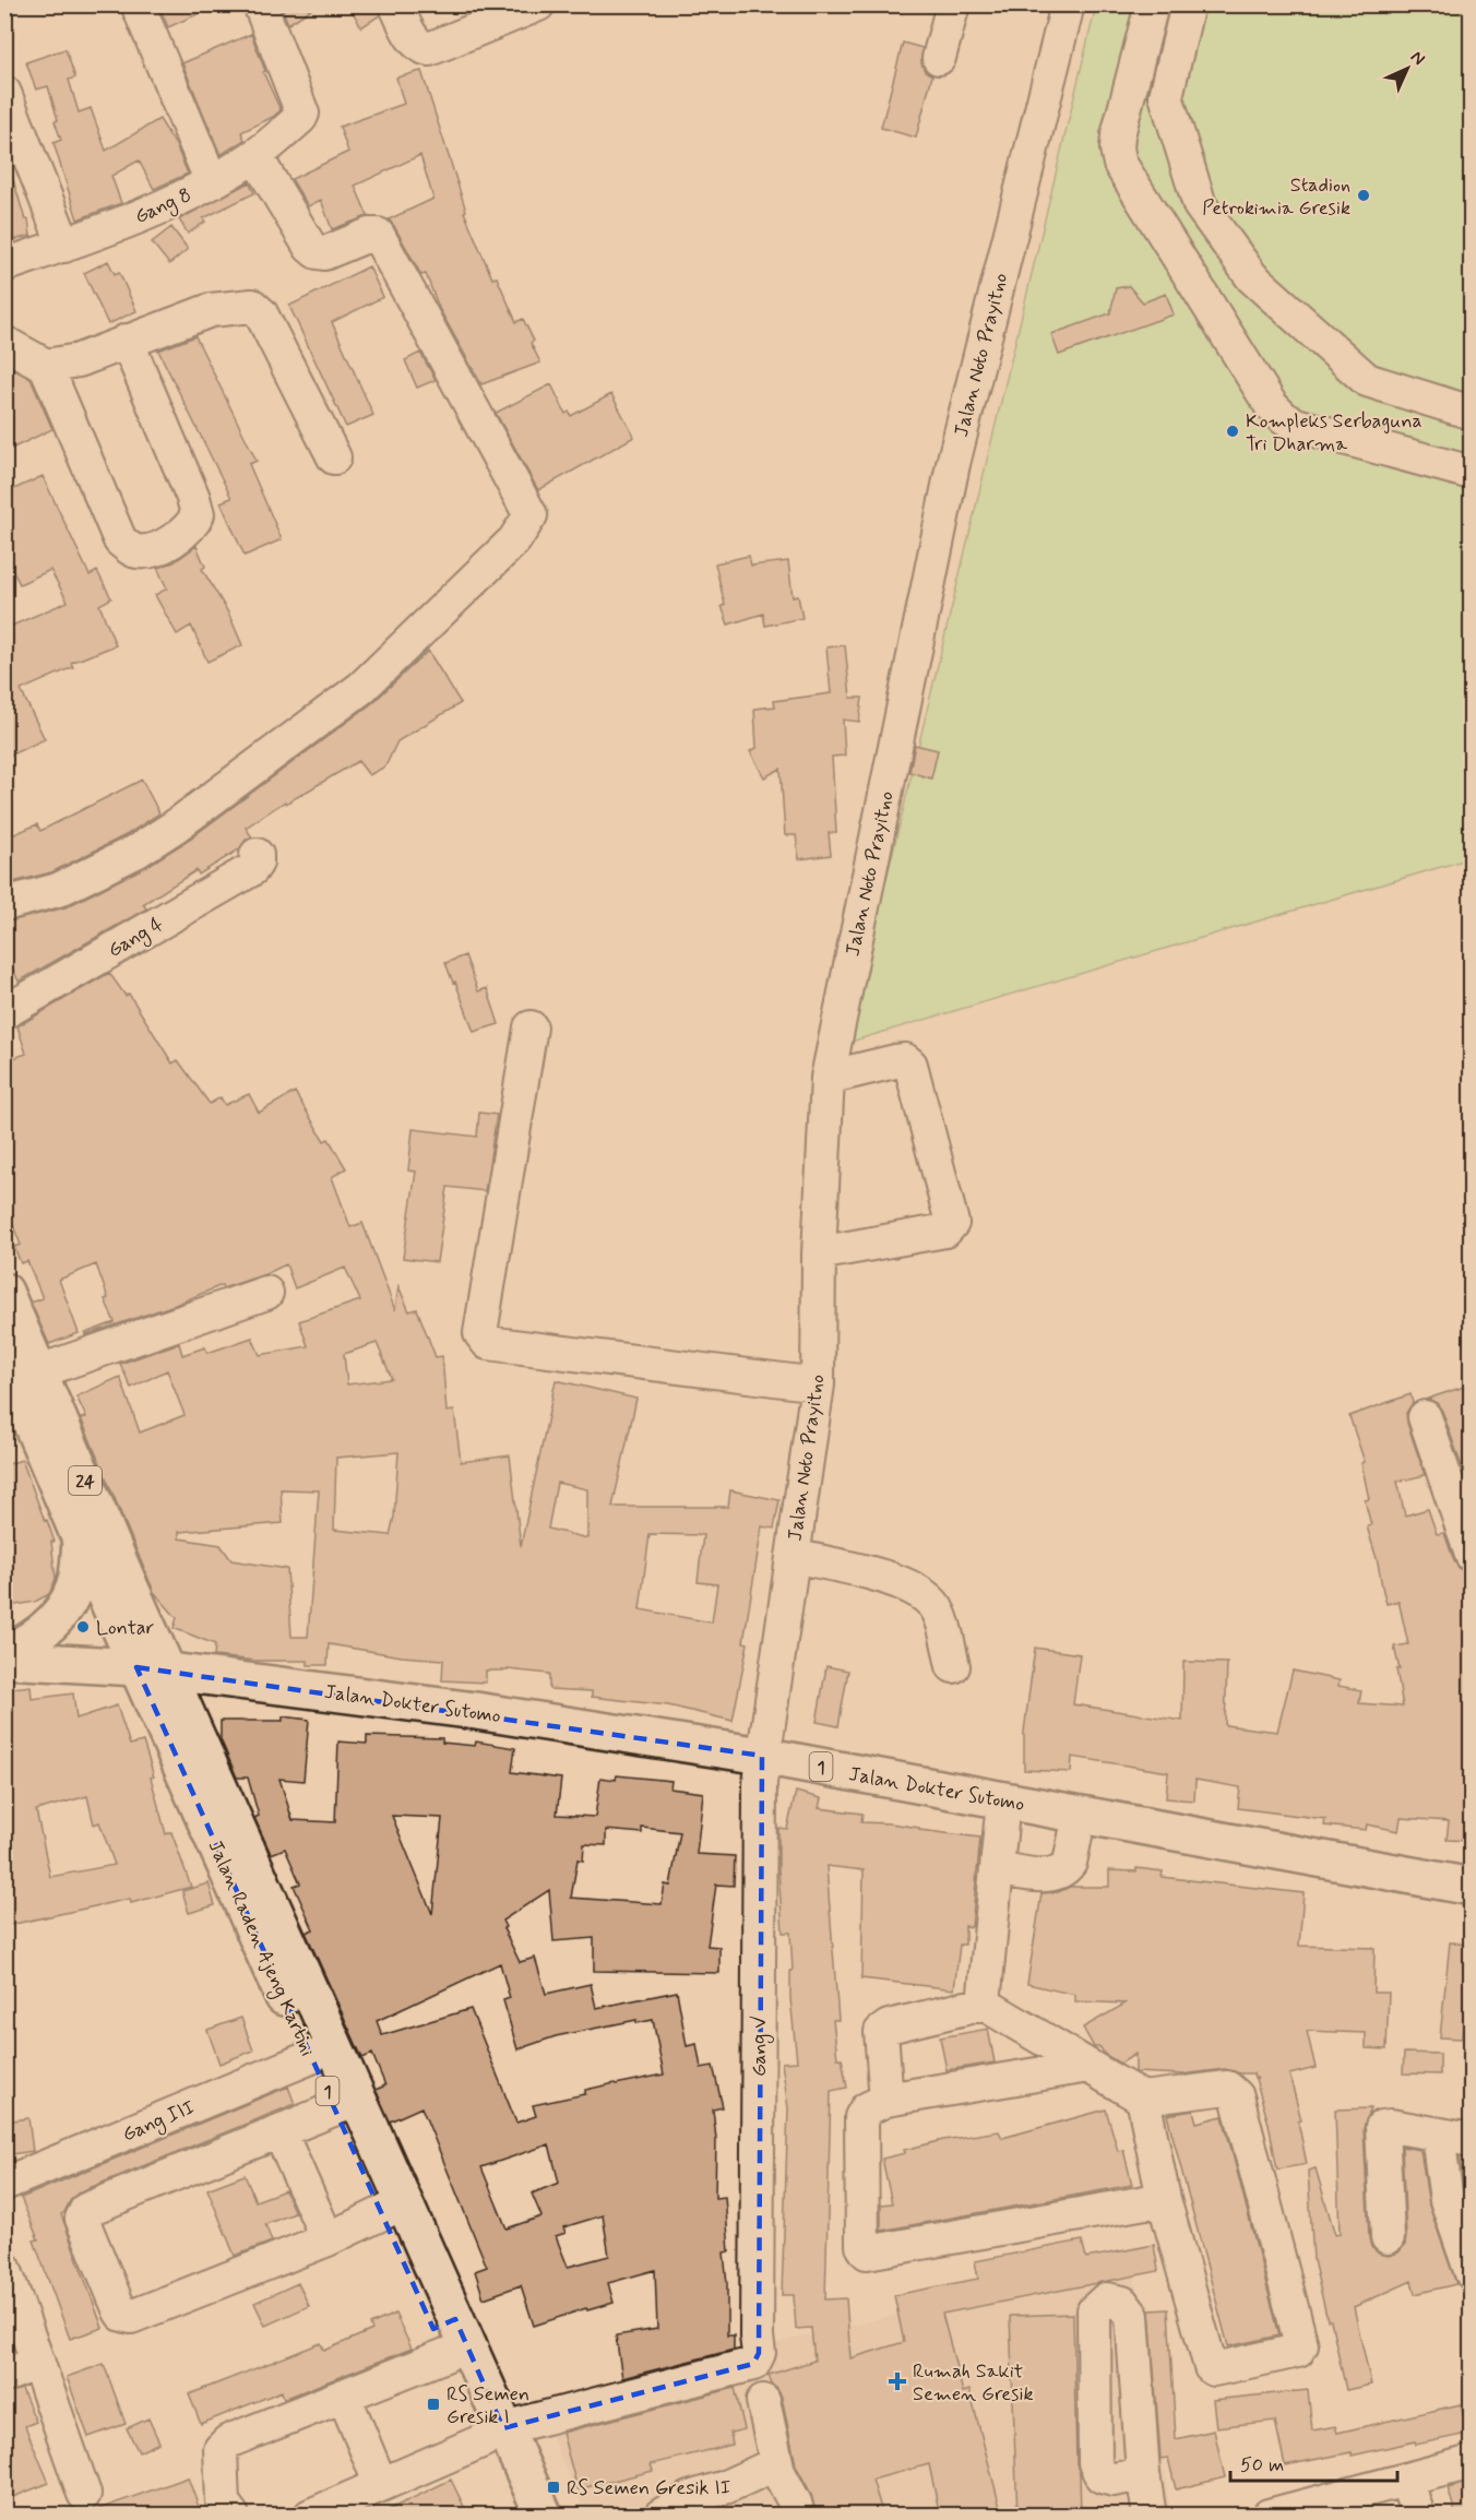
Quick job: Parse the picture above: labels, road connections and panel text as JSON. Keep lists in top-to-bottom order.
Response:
{
  "streets": {
    "main road": [
      "24",
      "Jalan Dokter Sutomo",
      "1",
      "Jalan Raden Ajeng Kartini"
    ],
    "street": [
      "Gang 8",
      "Jalan Noto Prayitno",
      "Gang 4",
      "Gang V",
      "Gang III"
    ]
  },
  "crossings": [
    ["Jalan Noto Prayitno", "Jalan Dokter Sutomo"],
    ["Jalan Noto Prayitno", "Gang V"],
    ["24", "Jalan Dokter Sutomo"],
    ["24", "Jalan Raden Ajeng Kartini"],
    ["Jalan Dokter Sutomo", "Jalan Raden Ajeng Kartini"],
    ["Jalan Dokter Sutomo", "Gang V"],
    ["Jalan Raden Ajeng Kartini", "Gang V"],
    ["Jalan Raden Ajeng Kartini", "Gang III"]
  ],
  "places": {
    "other": ["Stadion Petrokimia Gresik", "Kompleks Serbaguna Tri Dharma", "Lontar"],
    "health": ["Rumah Sakit Semen Gresik"],
    "transit": ["RS Semen Gresik I", "RS Semen Gresik II"]
  },
  "scale_bar": "50 m",
  "north": "top right"
}
